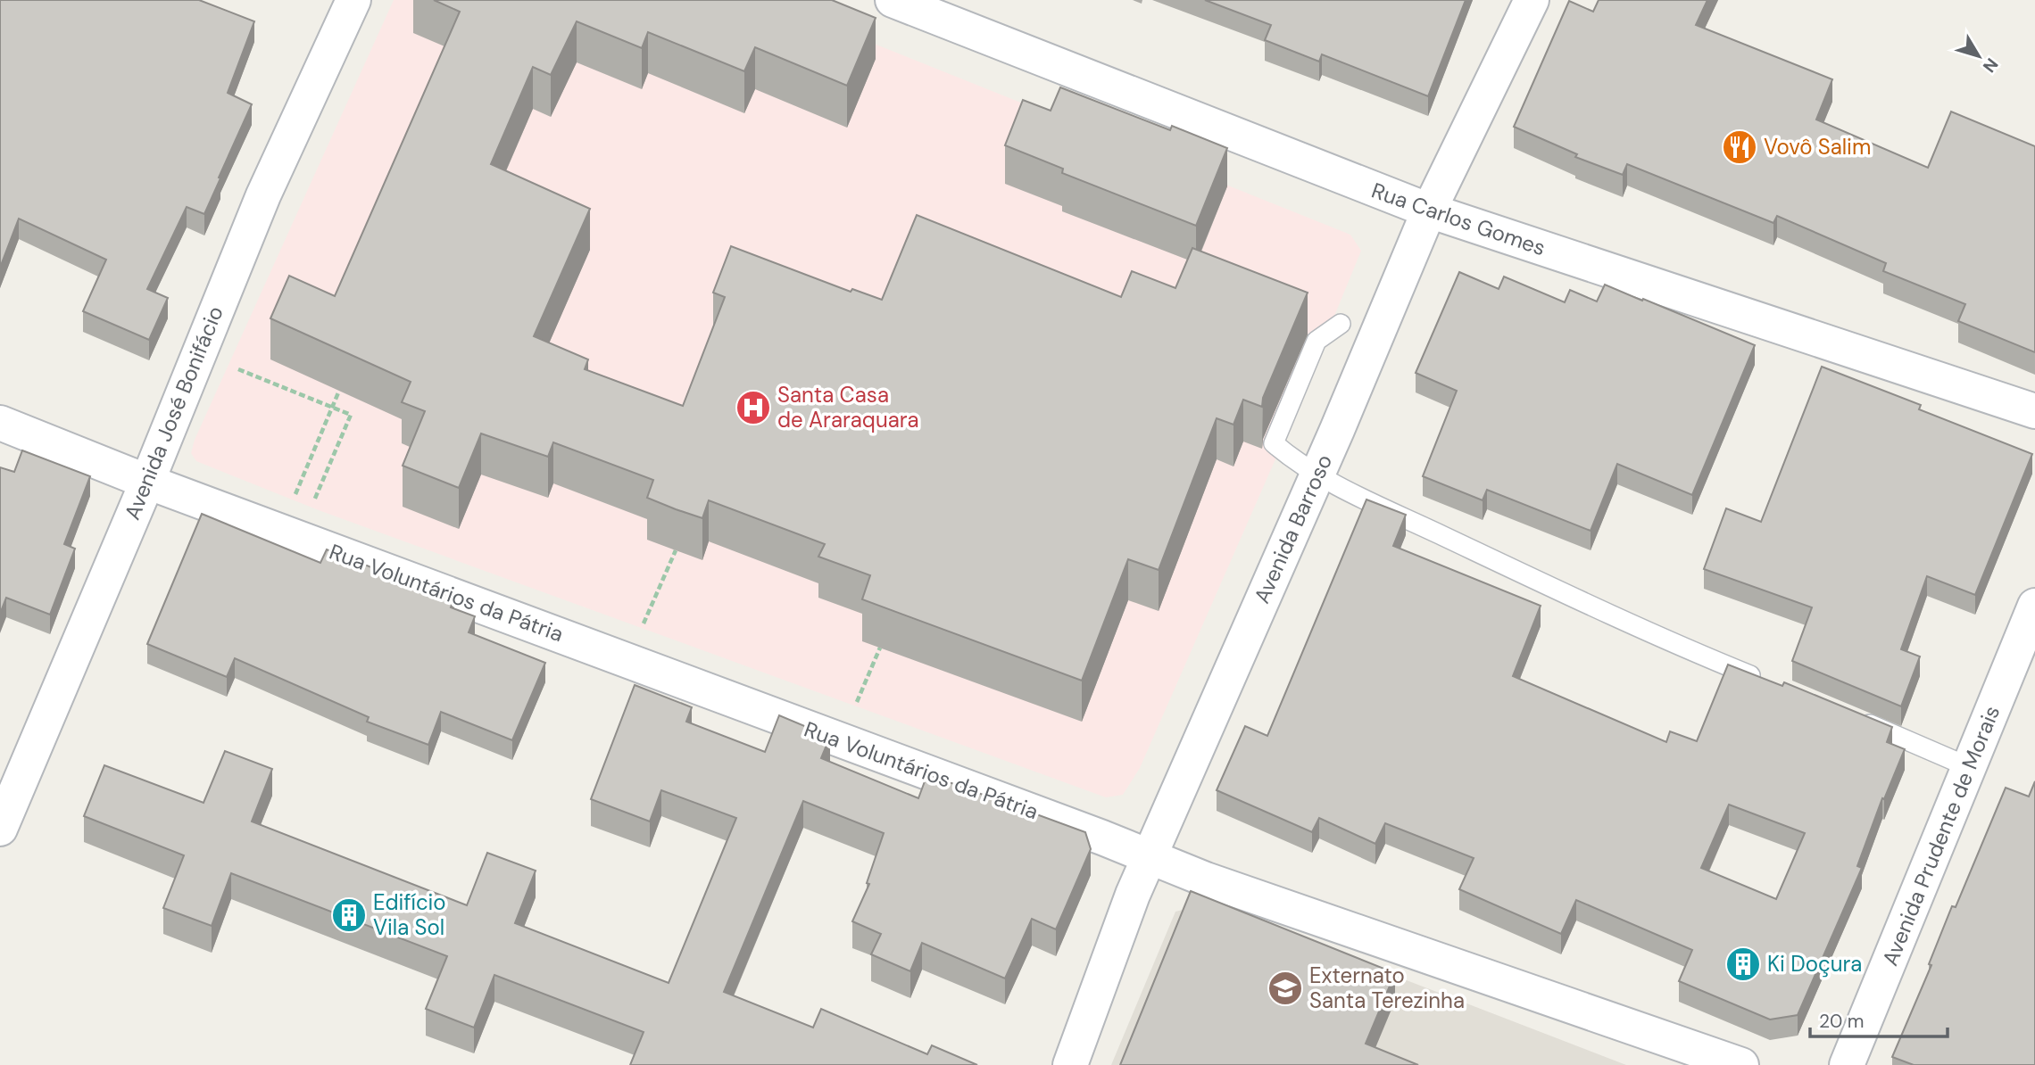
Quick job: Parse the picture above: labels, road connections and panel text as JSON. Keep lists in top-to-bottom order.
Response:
{
  "streets": {
    "street": [
      "Rua Carlos Gomes",
      "Avenida José Bonifácio",
      "Avenida Barroso",
      "Rua Voluntários da Pátria",
      "Avenida Prudente de Morais"
    ]
  },
  "crossings": [
    ["Rua Carlos Gomes", "Avenida Barroso"],
    ["Avenida José Bonifácio", "Rua Voluntários da Pátria"],
    ["Avenida Barroso", "Rua Voluntários da Pátria"]
  ],
  "places": {
    "restaurant": ["Vovô Salim"],
    "hospital": ["Santa Casa de Araraquara"],
    "building": ["Edifício Vila Sol", "Ki Doçura"],
    "school or university": ["Externato Santa Terezinha"]
  },
  "scale_bar": "20 m",
  "north": "bottom right"
}
